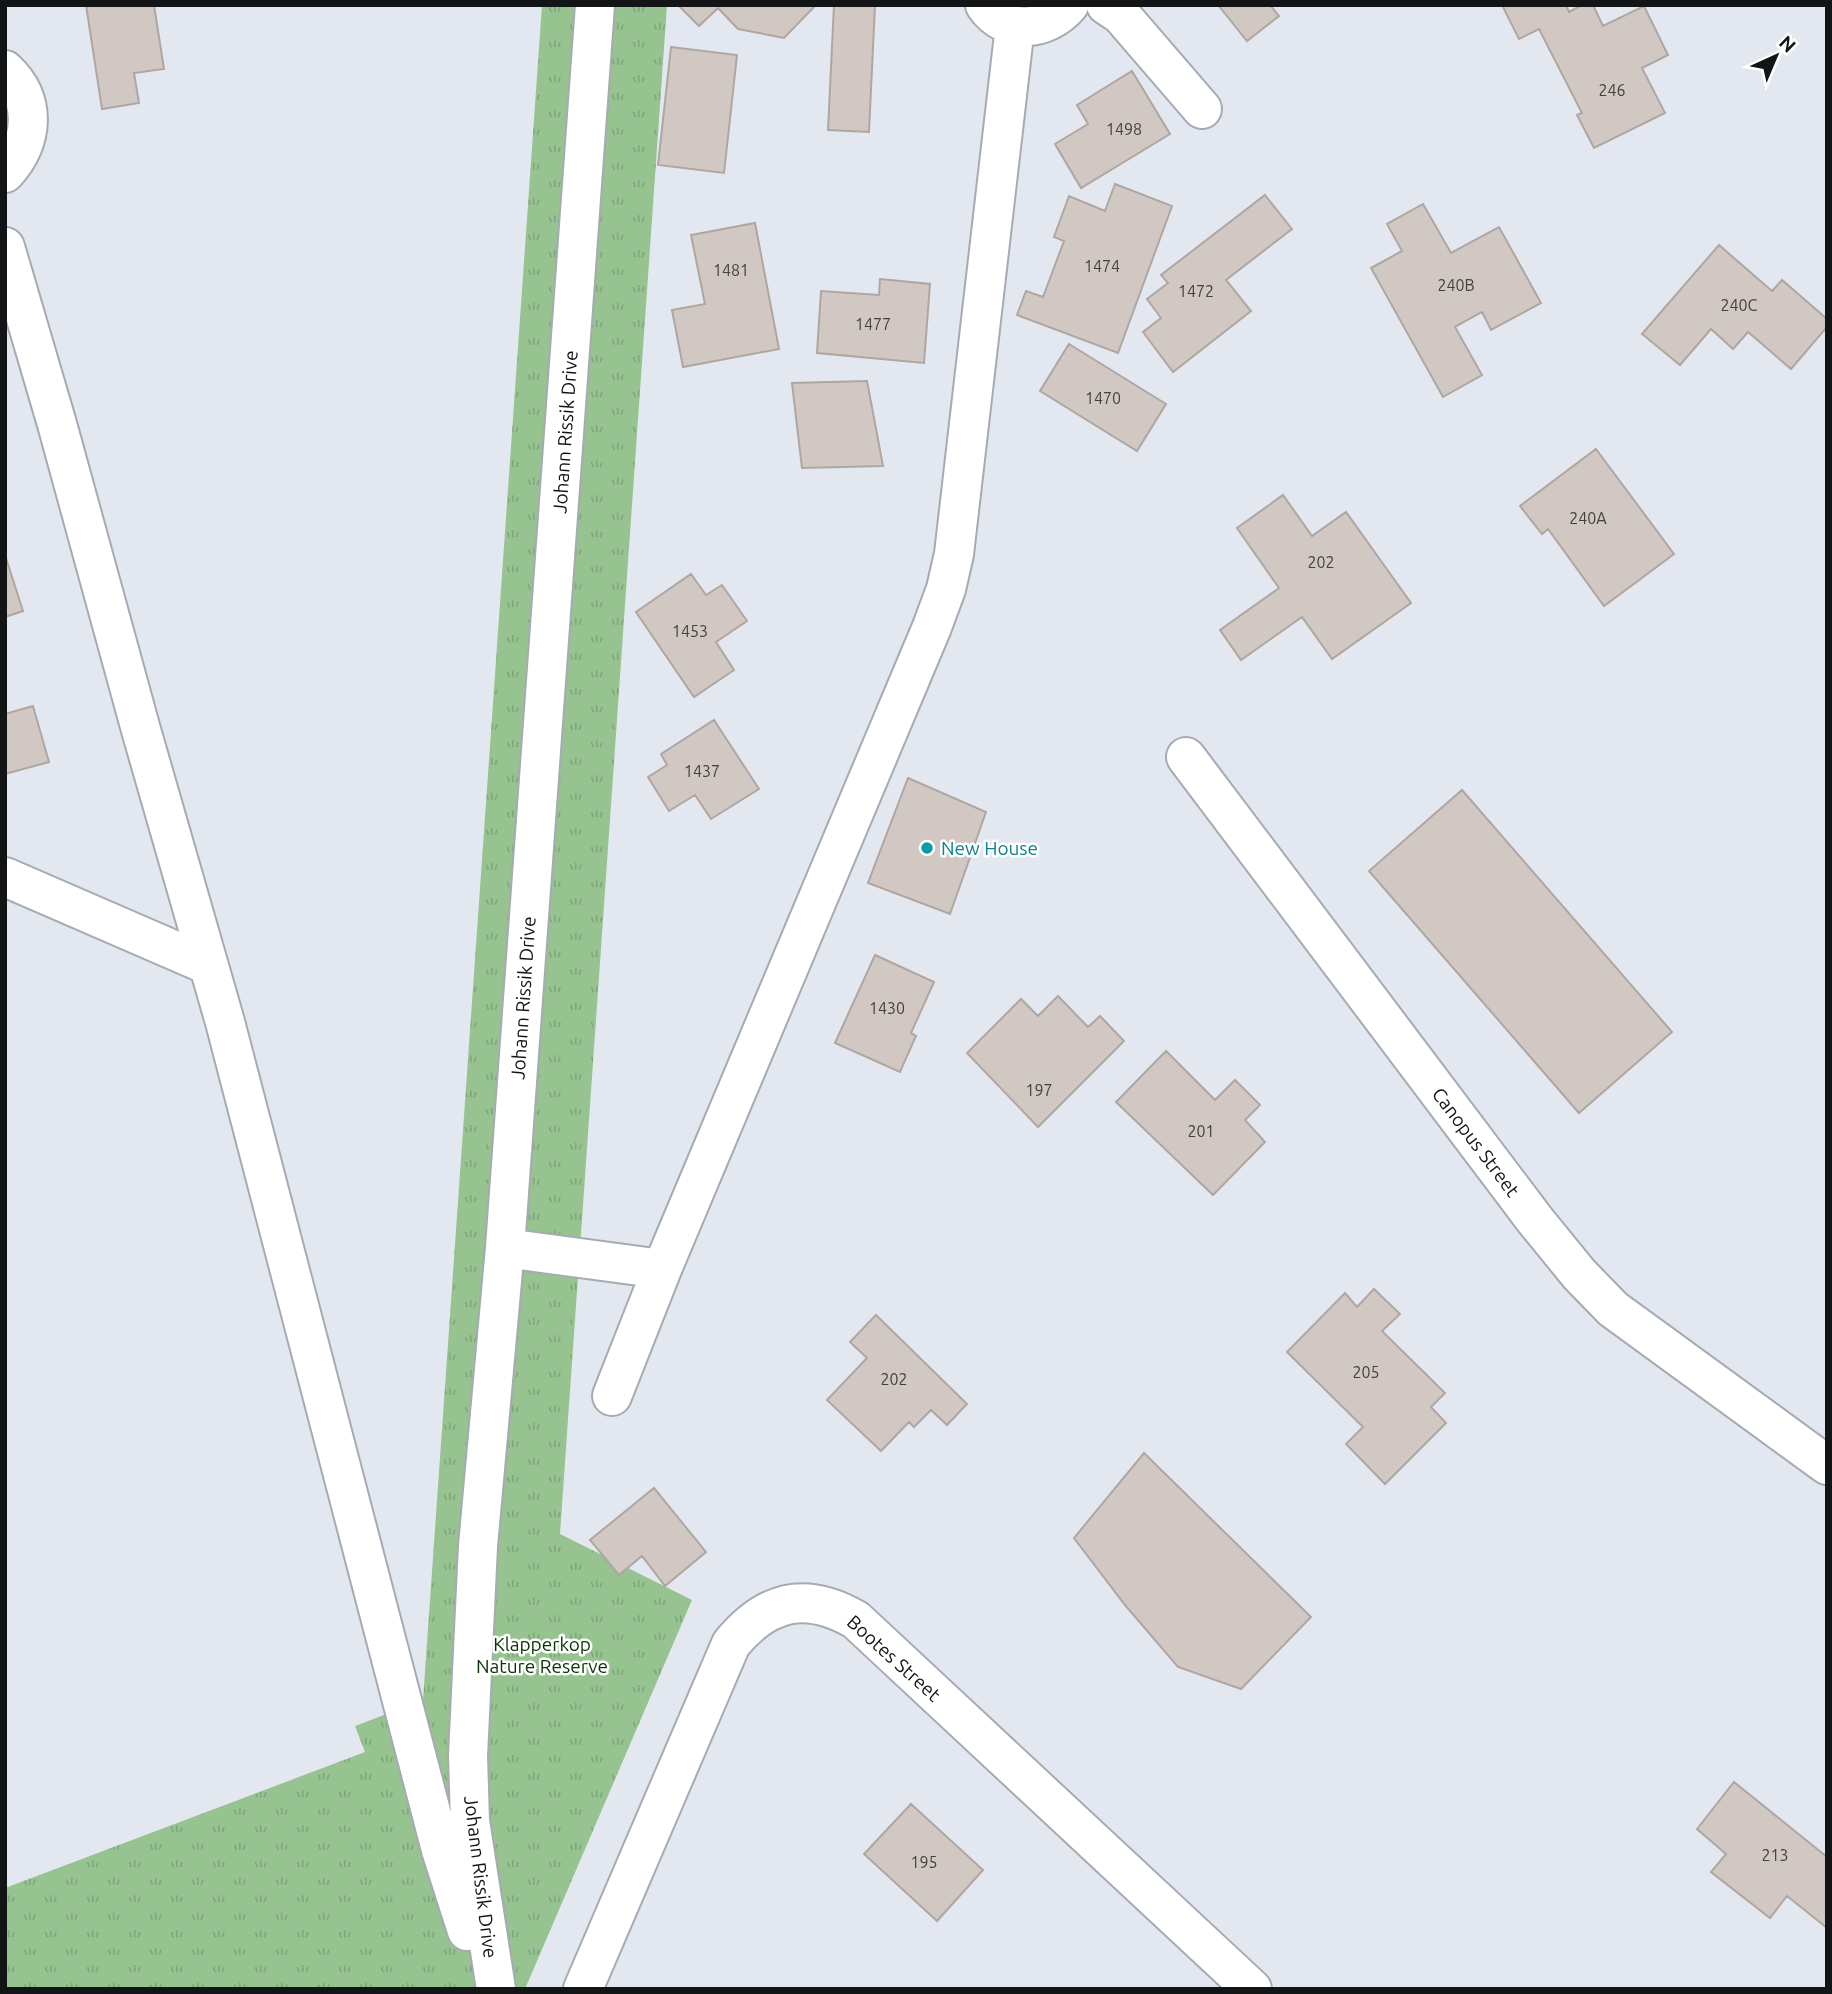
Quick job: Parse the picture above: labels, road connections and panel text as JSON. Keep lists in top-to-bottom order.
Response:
{
  "streets": {
    "street": ["Johann Rissik Drive", "Canopus Street", "Bootes Street"]
  },
  "parks": ["Klapperkop Nature Reserve"],
  "places": ["New House"],
  "house_numbers": [
    "246",
    "1498",
    "1474",
    "1481",
    "240B",
    "1472",
    "240C",
    "1477",
    "1470",
    "240A",
    "202",
    "1453",
    "1437",
    "1430",
    "197",
    "201",
    "205",
    "202",
    "213",
    "195"
  ],
  "north": "top right"
}
